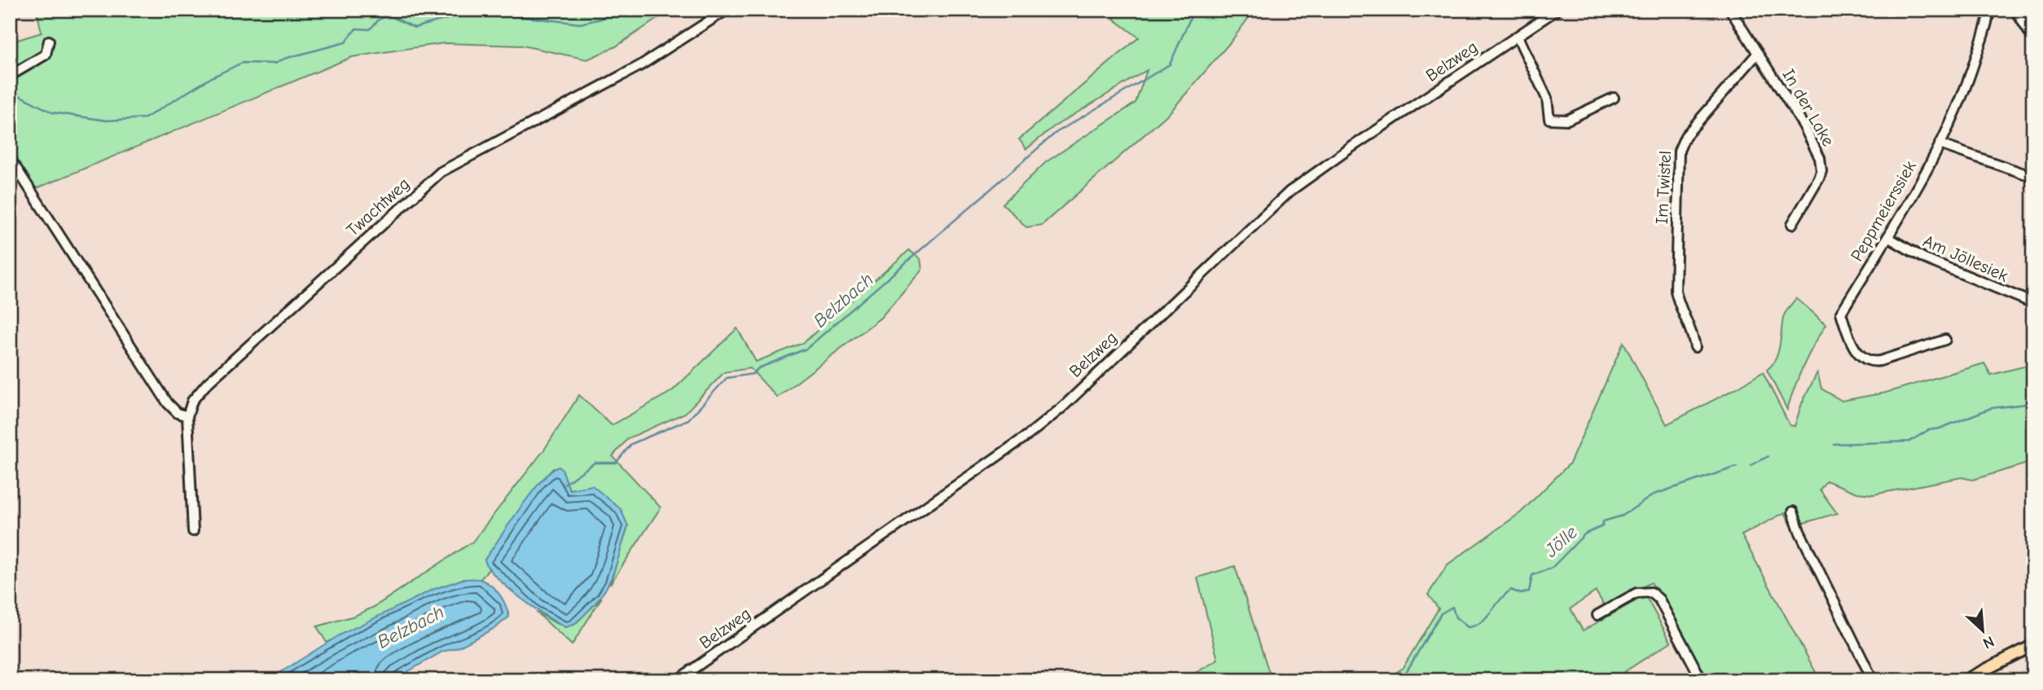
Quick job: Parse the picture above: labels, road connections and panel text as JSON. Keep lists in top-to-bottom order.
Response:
{
  "streets": {
    "street": [
      "Belzweg",
      "In der Lake",
      "Im Twistel",
      "Twachtweg",
      "Peppmeierssiek",
      "Am Jöllesiek"
    ]
  },
  "crossings": [
    ["In der Lake", "Im Twistel"],
    ["Peppmeierssiek", "Am Jöllesiek"]
  ],
  "water": ["Belzbach", "Jölle"],
  "north": "bottom right"
}
